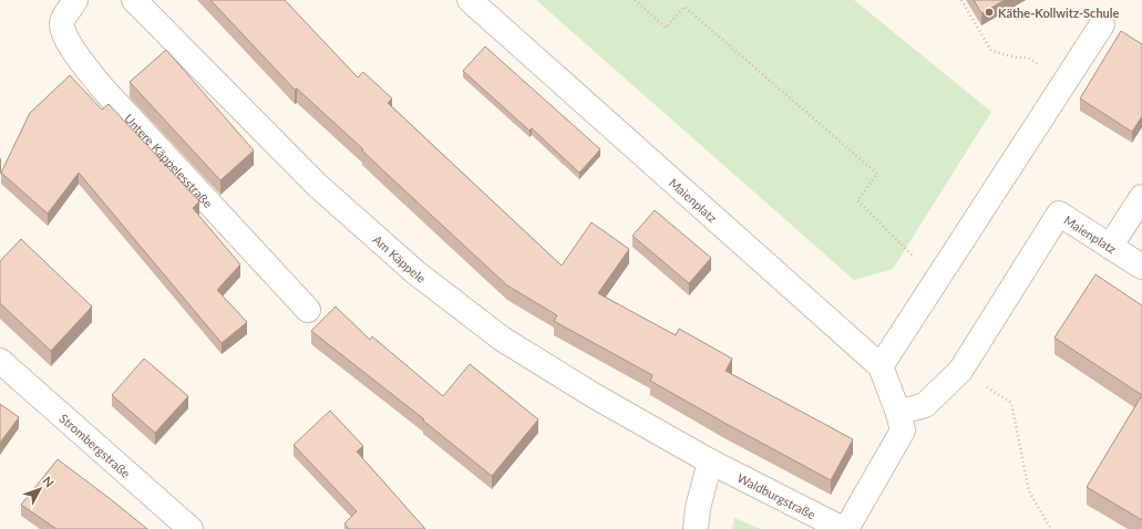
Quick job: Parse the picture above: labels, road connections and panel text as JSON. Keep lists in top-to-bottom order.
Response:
{
  "streets": {
    "street": [
      "Untere Käppelesstraße",
      "Maienplatz",
      "Am Käppele",
      "Strombergstraße",
      "Waldburgstraße"
    ]
  },
  "crossings": [
    ["Maienplatz", "Waldburgstraße"],
    ["Am Käppele", "Waldburgstraße"]
  ],
  "places": ["Käthe-Kollwitz-Schule"],
  "north": "top right"
}
